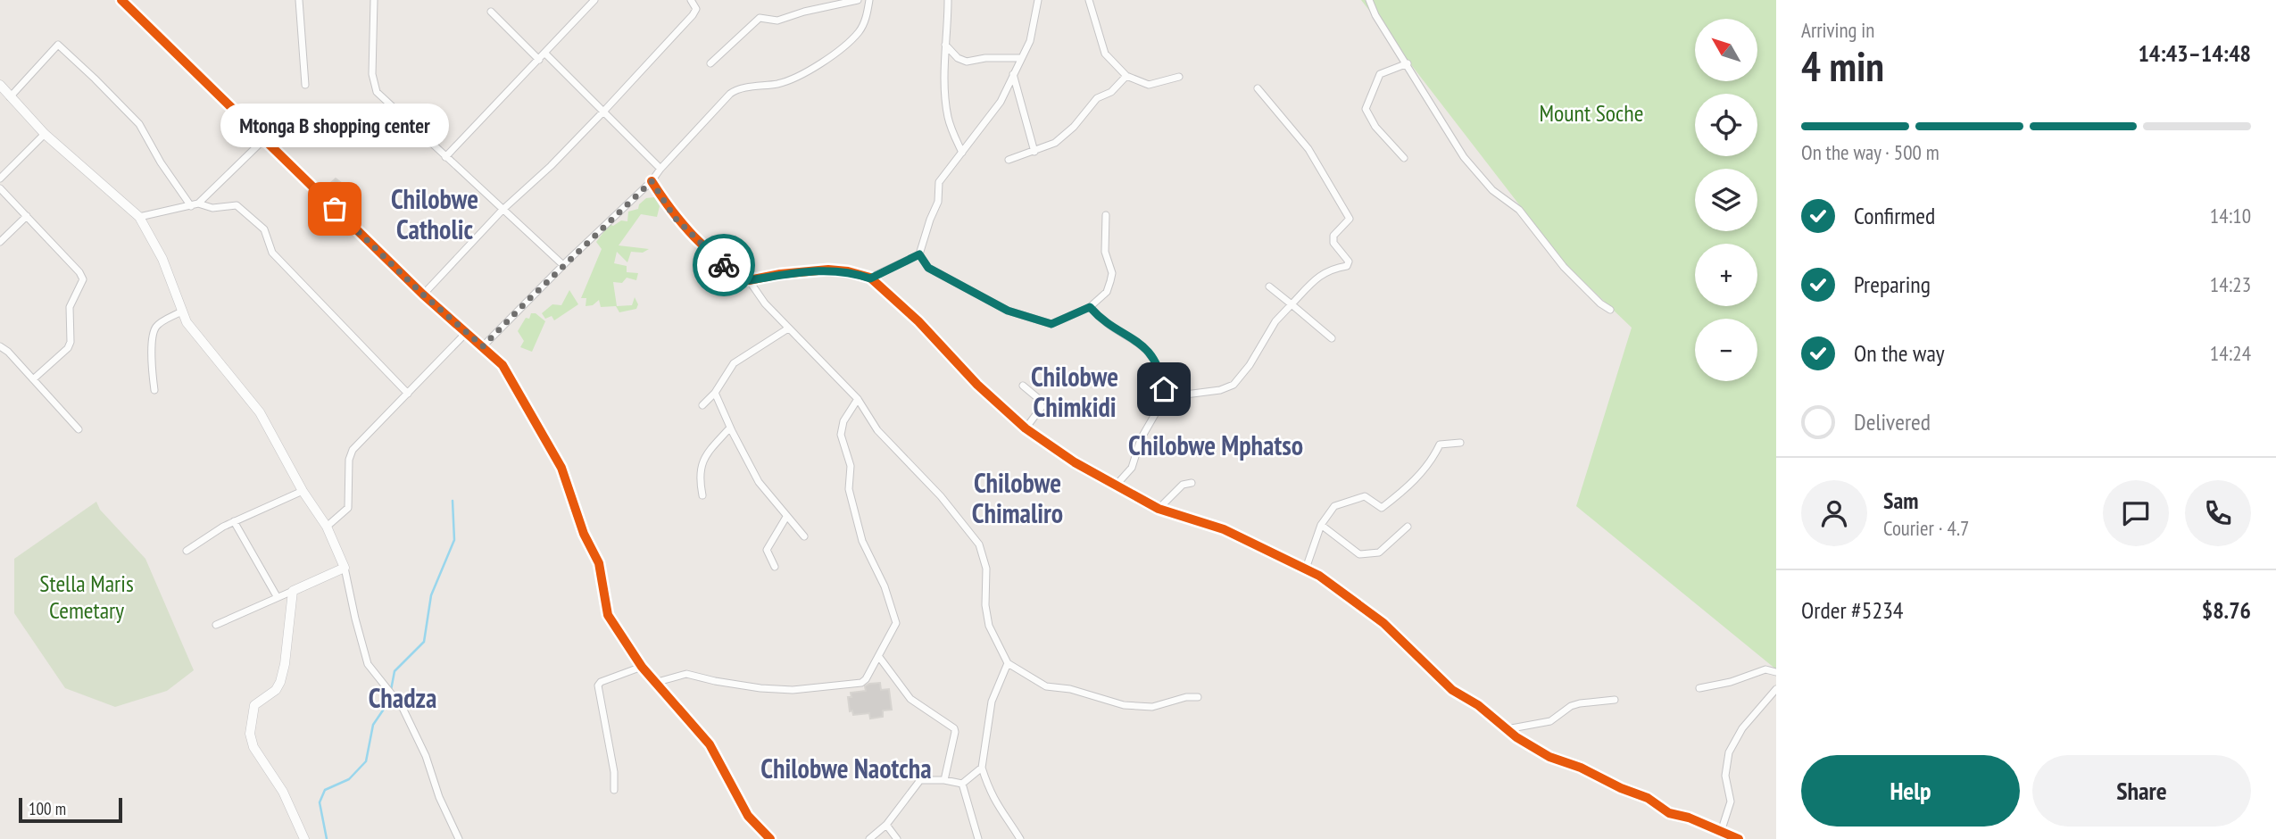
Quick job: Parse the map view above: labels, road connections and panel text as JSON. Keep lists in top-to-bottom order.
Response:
{
  "districts": [
    "Chilobwe Catholic",
    "Chilobwe Chimkidi",
    "Chilobwe Mphatso",
    "Chilobwe Chimaliro",
    "Chadza",
    "Chilobwe Naotcha"
  ],
  "parks": ["Mount Soche", "Stella Maris Cemetary"],
  "places": ["Mtonga B shopping center"],
  "scale_bar": "100 m",
  "north": "top left",
  "page": {
    "heading": ["4 min", "Arriving in", "14:43–14:48"],
    "panel": [
      "Sam",
      "Courier · 4.7",
      "Order #5234",
      "$8.76"
    ],
    "map_buttons": ["+", "−"],
    "bubble": "Mtonga B shopping center",
    "bar": "On the way · 500 m",
    "list": [
      ["Confirmed", "14:10"],
      ["Preparing", "14:23"],
      ["On the way", "14:24"],
      "Delivered"
    ],
    "buttons": ["Help", "Share"],
    "scale": "100 m"
  }
}
